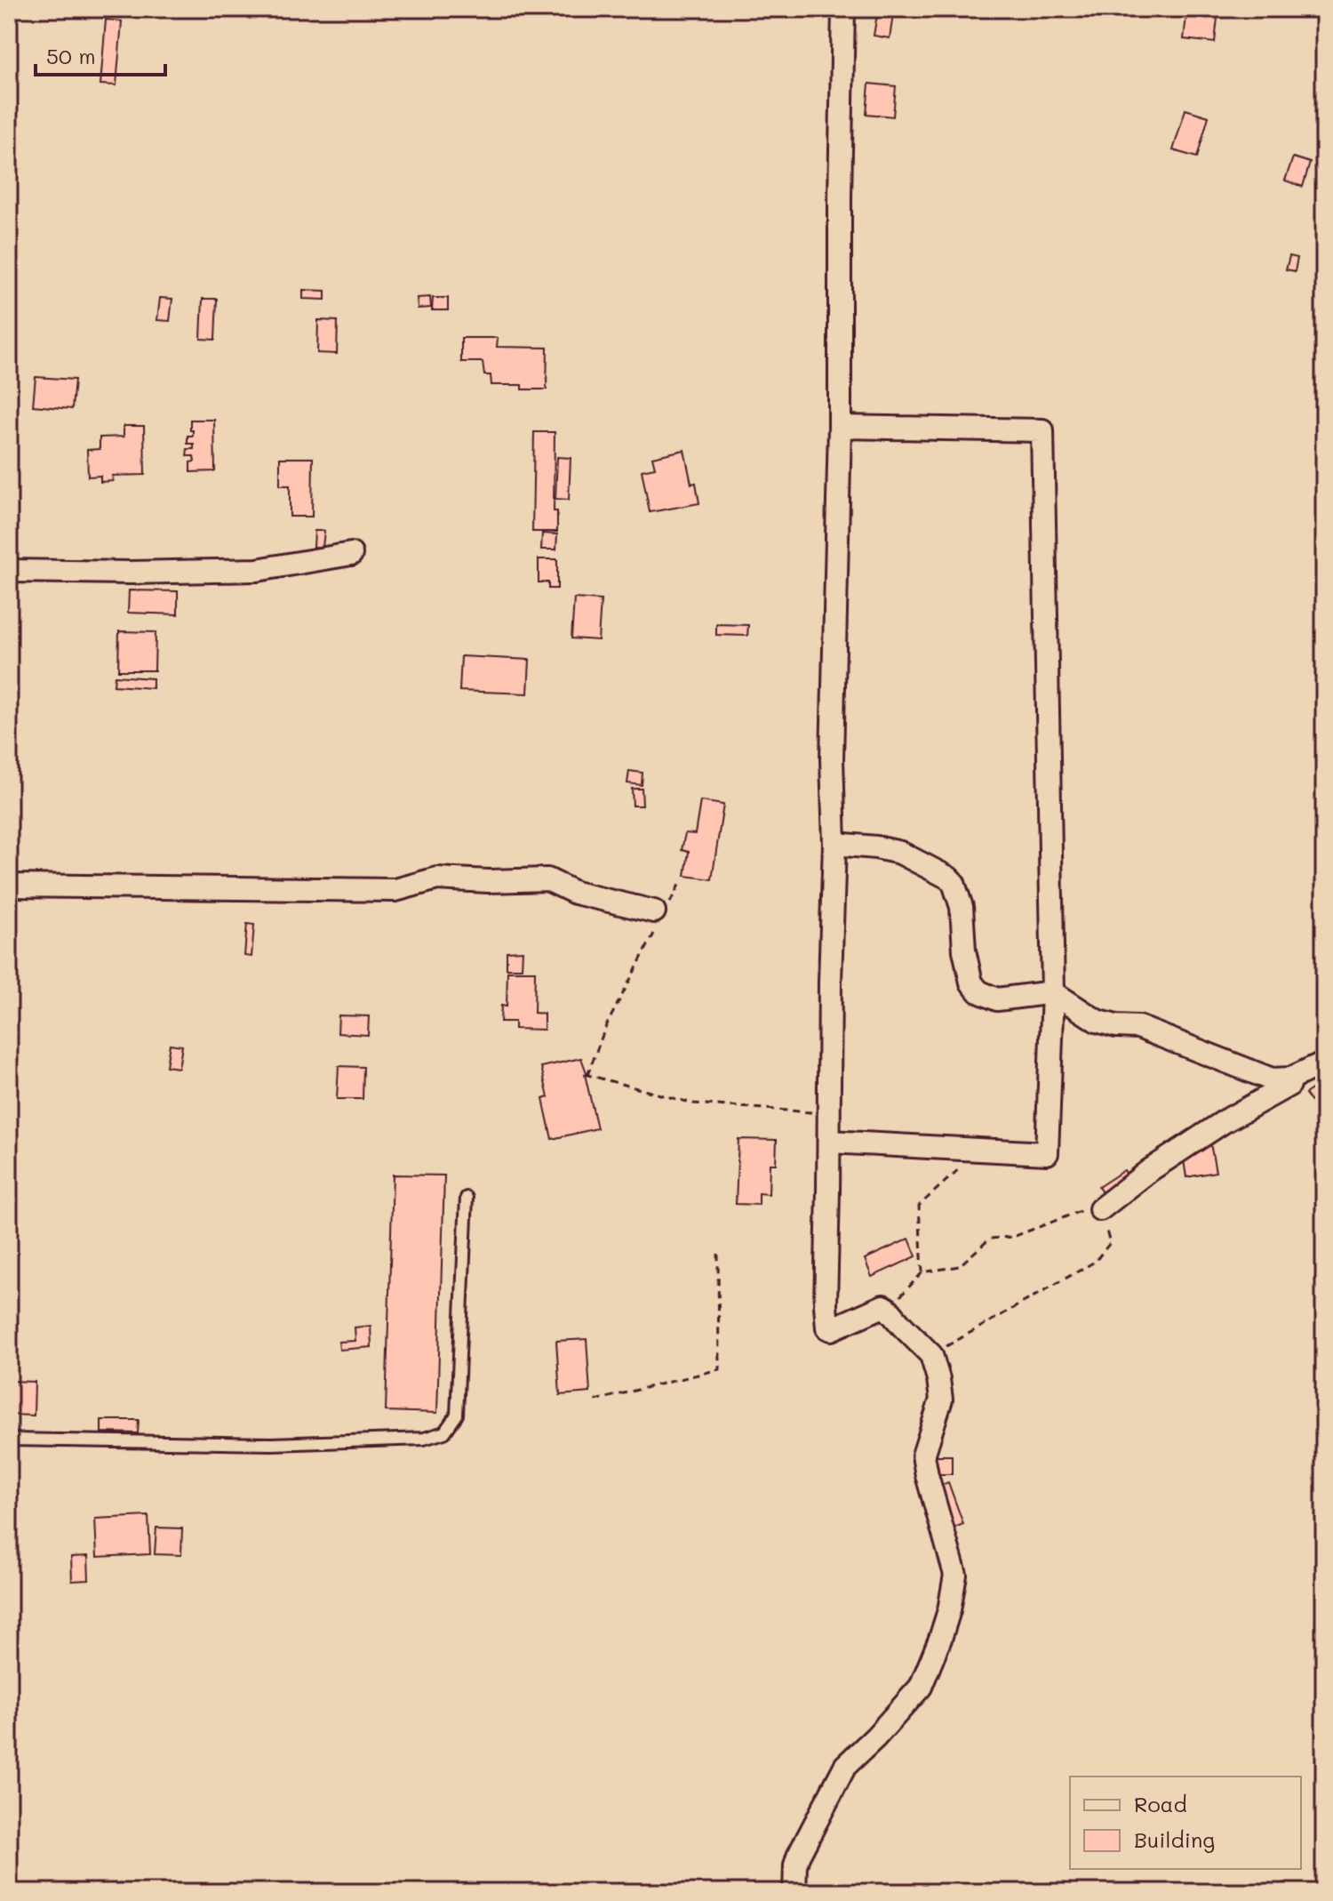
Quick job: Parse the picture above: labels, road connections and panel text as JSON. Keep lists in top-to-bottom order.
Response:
{
  "legend": ["Road", "Building"],
  "scale_bar": "50 m"
}
